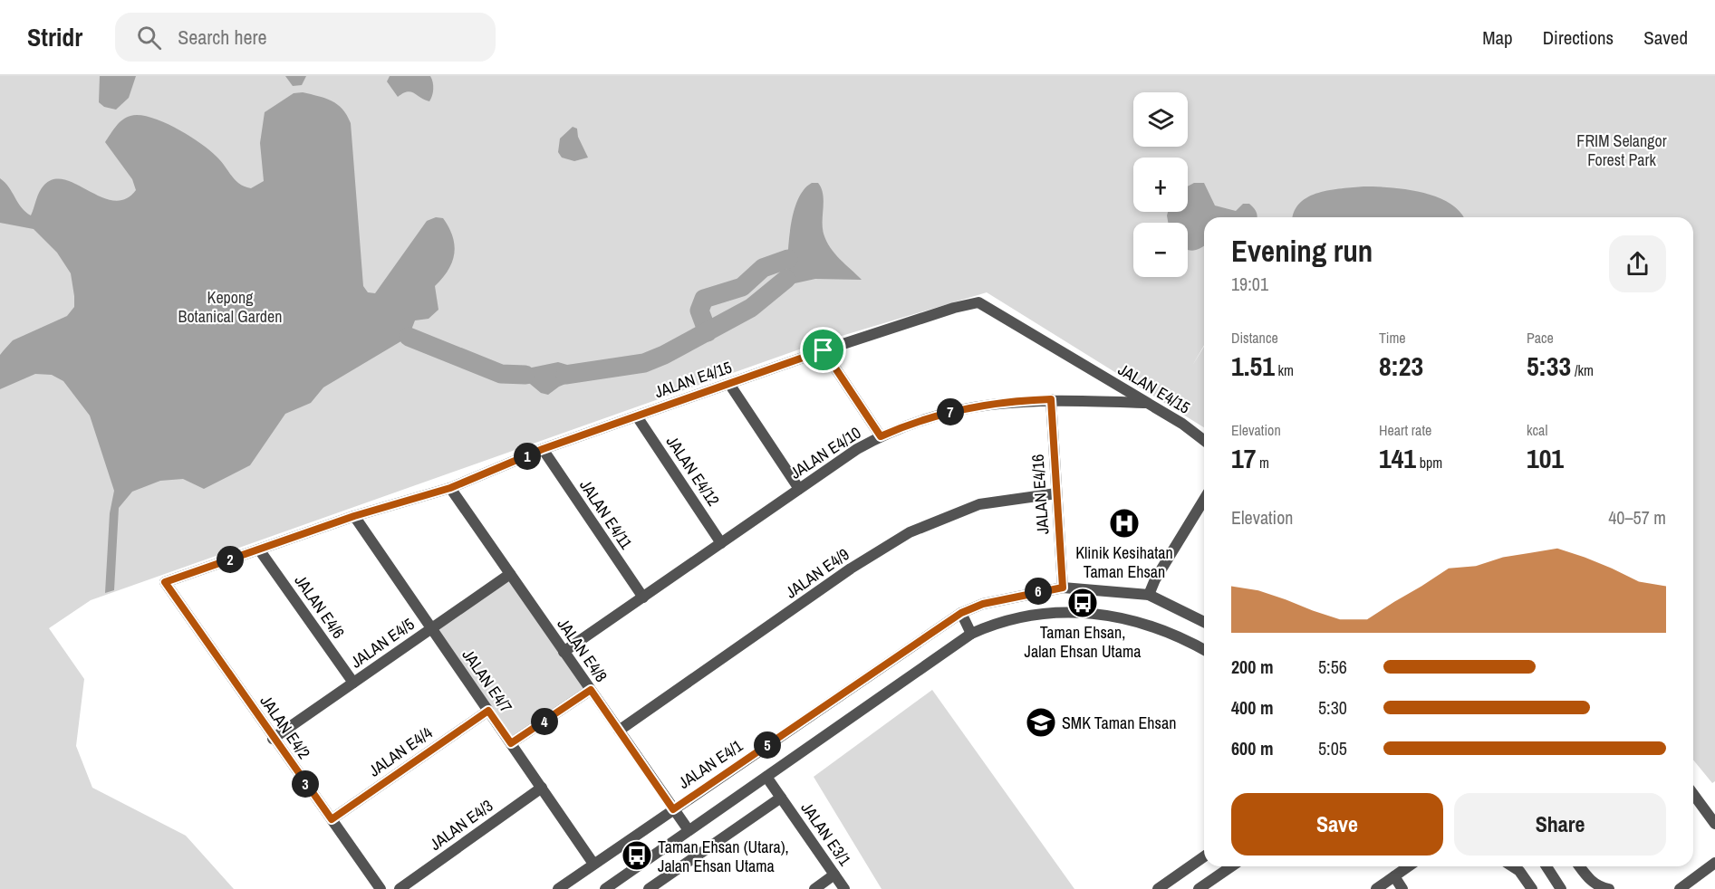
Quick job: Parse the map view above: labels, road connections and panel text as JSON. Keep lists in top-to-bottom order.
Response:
{
  "streets": {
    "street": [
      "JALAN E4/15",
      "JALAN E4/10",
      "JALAN E4/12",
      "JALAN E4/16",
      "JALAN E4/11",
      "JALAN E4/9",
      "JALAN E4/6",
      "JALAN E4/5",
      "JALAN E4/8",
      "JALAN E4/7",
      "JALAN E4/2",
      "JALAN E4/4",
      "JALAN E4/1",
      "JALAN E4/3",
      "JALAN E3/1"
    ]
  },
  "crossings": [
    ["JALAN E4/15", "JALAN E4/10"],
    ["JALAN E4/15", "JALAN E4/12"],
    ["JALAN E4/15", "JALAN E4/11"],
    ["JALAN E4/15", "JALAN E4/6"],
    ["JALAN E4/15", "JALAN E4/8"],
    ["JALAN E4/15", "JALAN E4/7"],
    ["JALAN E4/15", "JALAN E4/2"],
    ["JALAN E4/10", "JALAN E4/12"],
    ["JALAN E4/10", "JALAN E4/16"],
    ["JALAN E4/10", "JALAN E4/11"],
    ["JALAN E4/10", "JALAN E4/8"],
    ["JALAN E4/16", "JALAN E4/9"],
    ["JALAN E4/16", "JALAN E4/1"],
    ["JALAN E4/9", "JALAN E4/8"],
    ["JALAN E4/6", "JALAN E4/5"],
    ["JALAN E4/5", "JALAN E4/8"],
    ["JALAN E4/5", "JALAN E4/7"],
    ["JALAN E4/5", "JALAN E4/2"],
    ["JALAN E4/8", "JALAN E4/1"],
    ["JALAN E4/7", "JALAN E4/4"],
    ["JALAN E4/7", "JALAN E4/1"],
    ["JALAN E4/7", "JALAN E4/3"],
    ["JALAN E4/2", "JALAN E4/4"]
  ],
  "parks": ["FRIM Selangor Forest Park", "Kepong Botanical Garden"],
  "places": {
    "hospital": ["Klinik Kesihatan Taman Ehsan"],
    "bus stop": ["Taman Ehsan, Jalan Ehsan Utama", "Taman Ehsan (Utara), Jalan Ehsan Utama"],
    "school or university": ["SMK Taman Ehsan"]
  },
  "page": {
    "header": "Stridr",
    "search": "Search here",
    "nav": ["Map", "Directions", "Saved"],
    "map_buttons": ["+", "−"],
    "heading": ["Evening run", "19:01"],
    "stats": [
      ["Distance", "1.51 km"],
      ["Time", "8:23"],
      ["Pace", "5:33 /km"],
      ["Elevation", "17 m"],
      ["Heart rate", "141 bpm"],
      ["kcal", "101"]
    ],
    "pins": [
      "7",
      "1",
      "2",
      "6",
      "4",
      "5",
      "3"
    ],
    "chart": ["Elevation", "40–57 m"],
    "list": [
      {
        "name": "200 m",
        "note": "5:56"
      },
      {
        "name": "400 m",
        "note": "5:30"
      },
      {
        "name": "600 m",
        "note": "5:05"
      }
    ],
    "buttons": ["Save", "Share"]
  }
}
